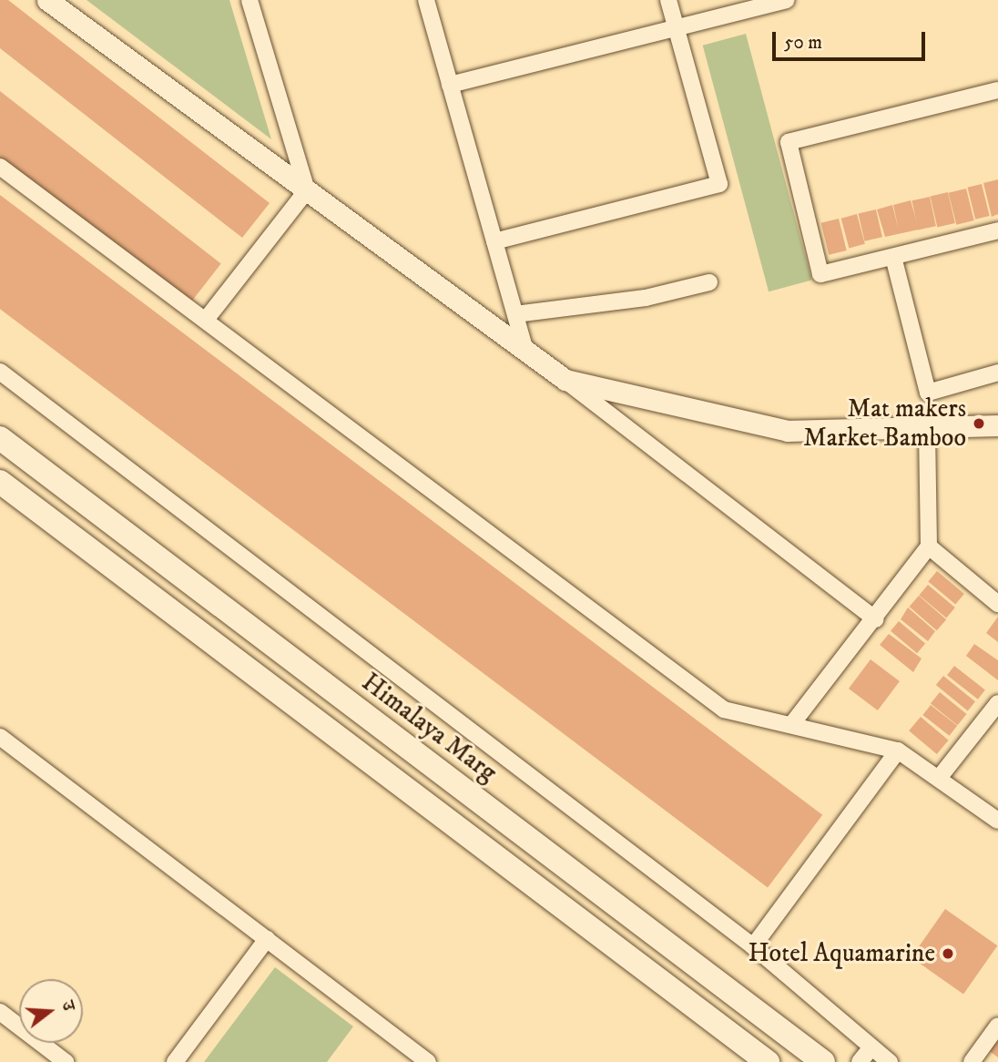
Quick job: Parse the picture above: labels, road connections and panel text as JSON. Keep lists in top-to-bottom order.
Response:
{
  "streets": {
    "main road": ["Himalaya Marg"]
  },
  "places": ["Mat makers Market Bamboo", "Hotel Aquamarine"],
  "scale_bar": "50 m",
  "north": "right"
}
